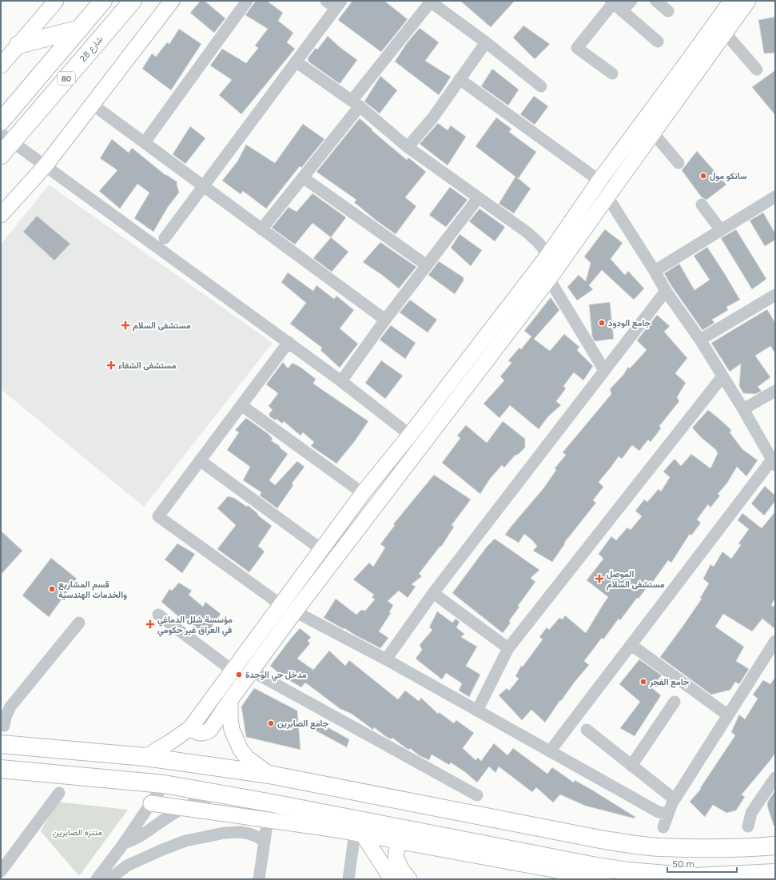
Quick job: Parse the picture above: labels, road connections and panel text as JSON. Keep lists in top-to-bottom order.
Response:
{
  "streets": {
    "highway": ["شارع 28", "80"]
  },
  "parks": ["متنزه الصابرين"],
  "places": {
    "other": [
      "سانكو مول",
      "جامع الودود",
      "قسم المشاريع والخدمات الهندسية",
      "مدخل حي الوحدة",
      "جامع الفجر",
      "جامع الصابرين"
    ],
    "health": [
      "مستشفى السلام",
      "مستشفى الشفاء",
      "الموصل مستشفى السلام",
      "مؤسسة شلل الدماغي في العراق غير حكومي"
    ]
  },
  "scale_bar": "50 m"
}
